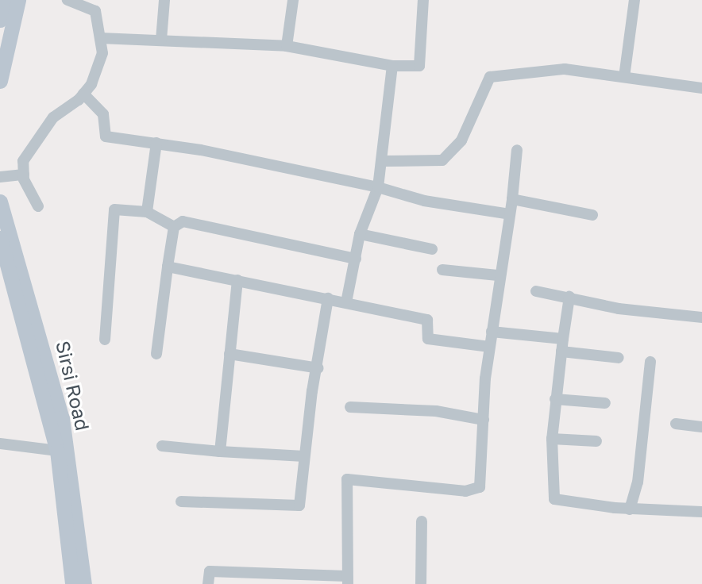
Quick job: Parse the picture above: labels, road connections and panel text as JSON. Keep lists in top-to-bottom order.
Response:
{
  "streets": {
    "main road": ["Sirsi Road"]
  }
}
